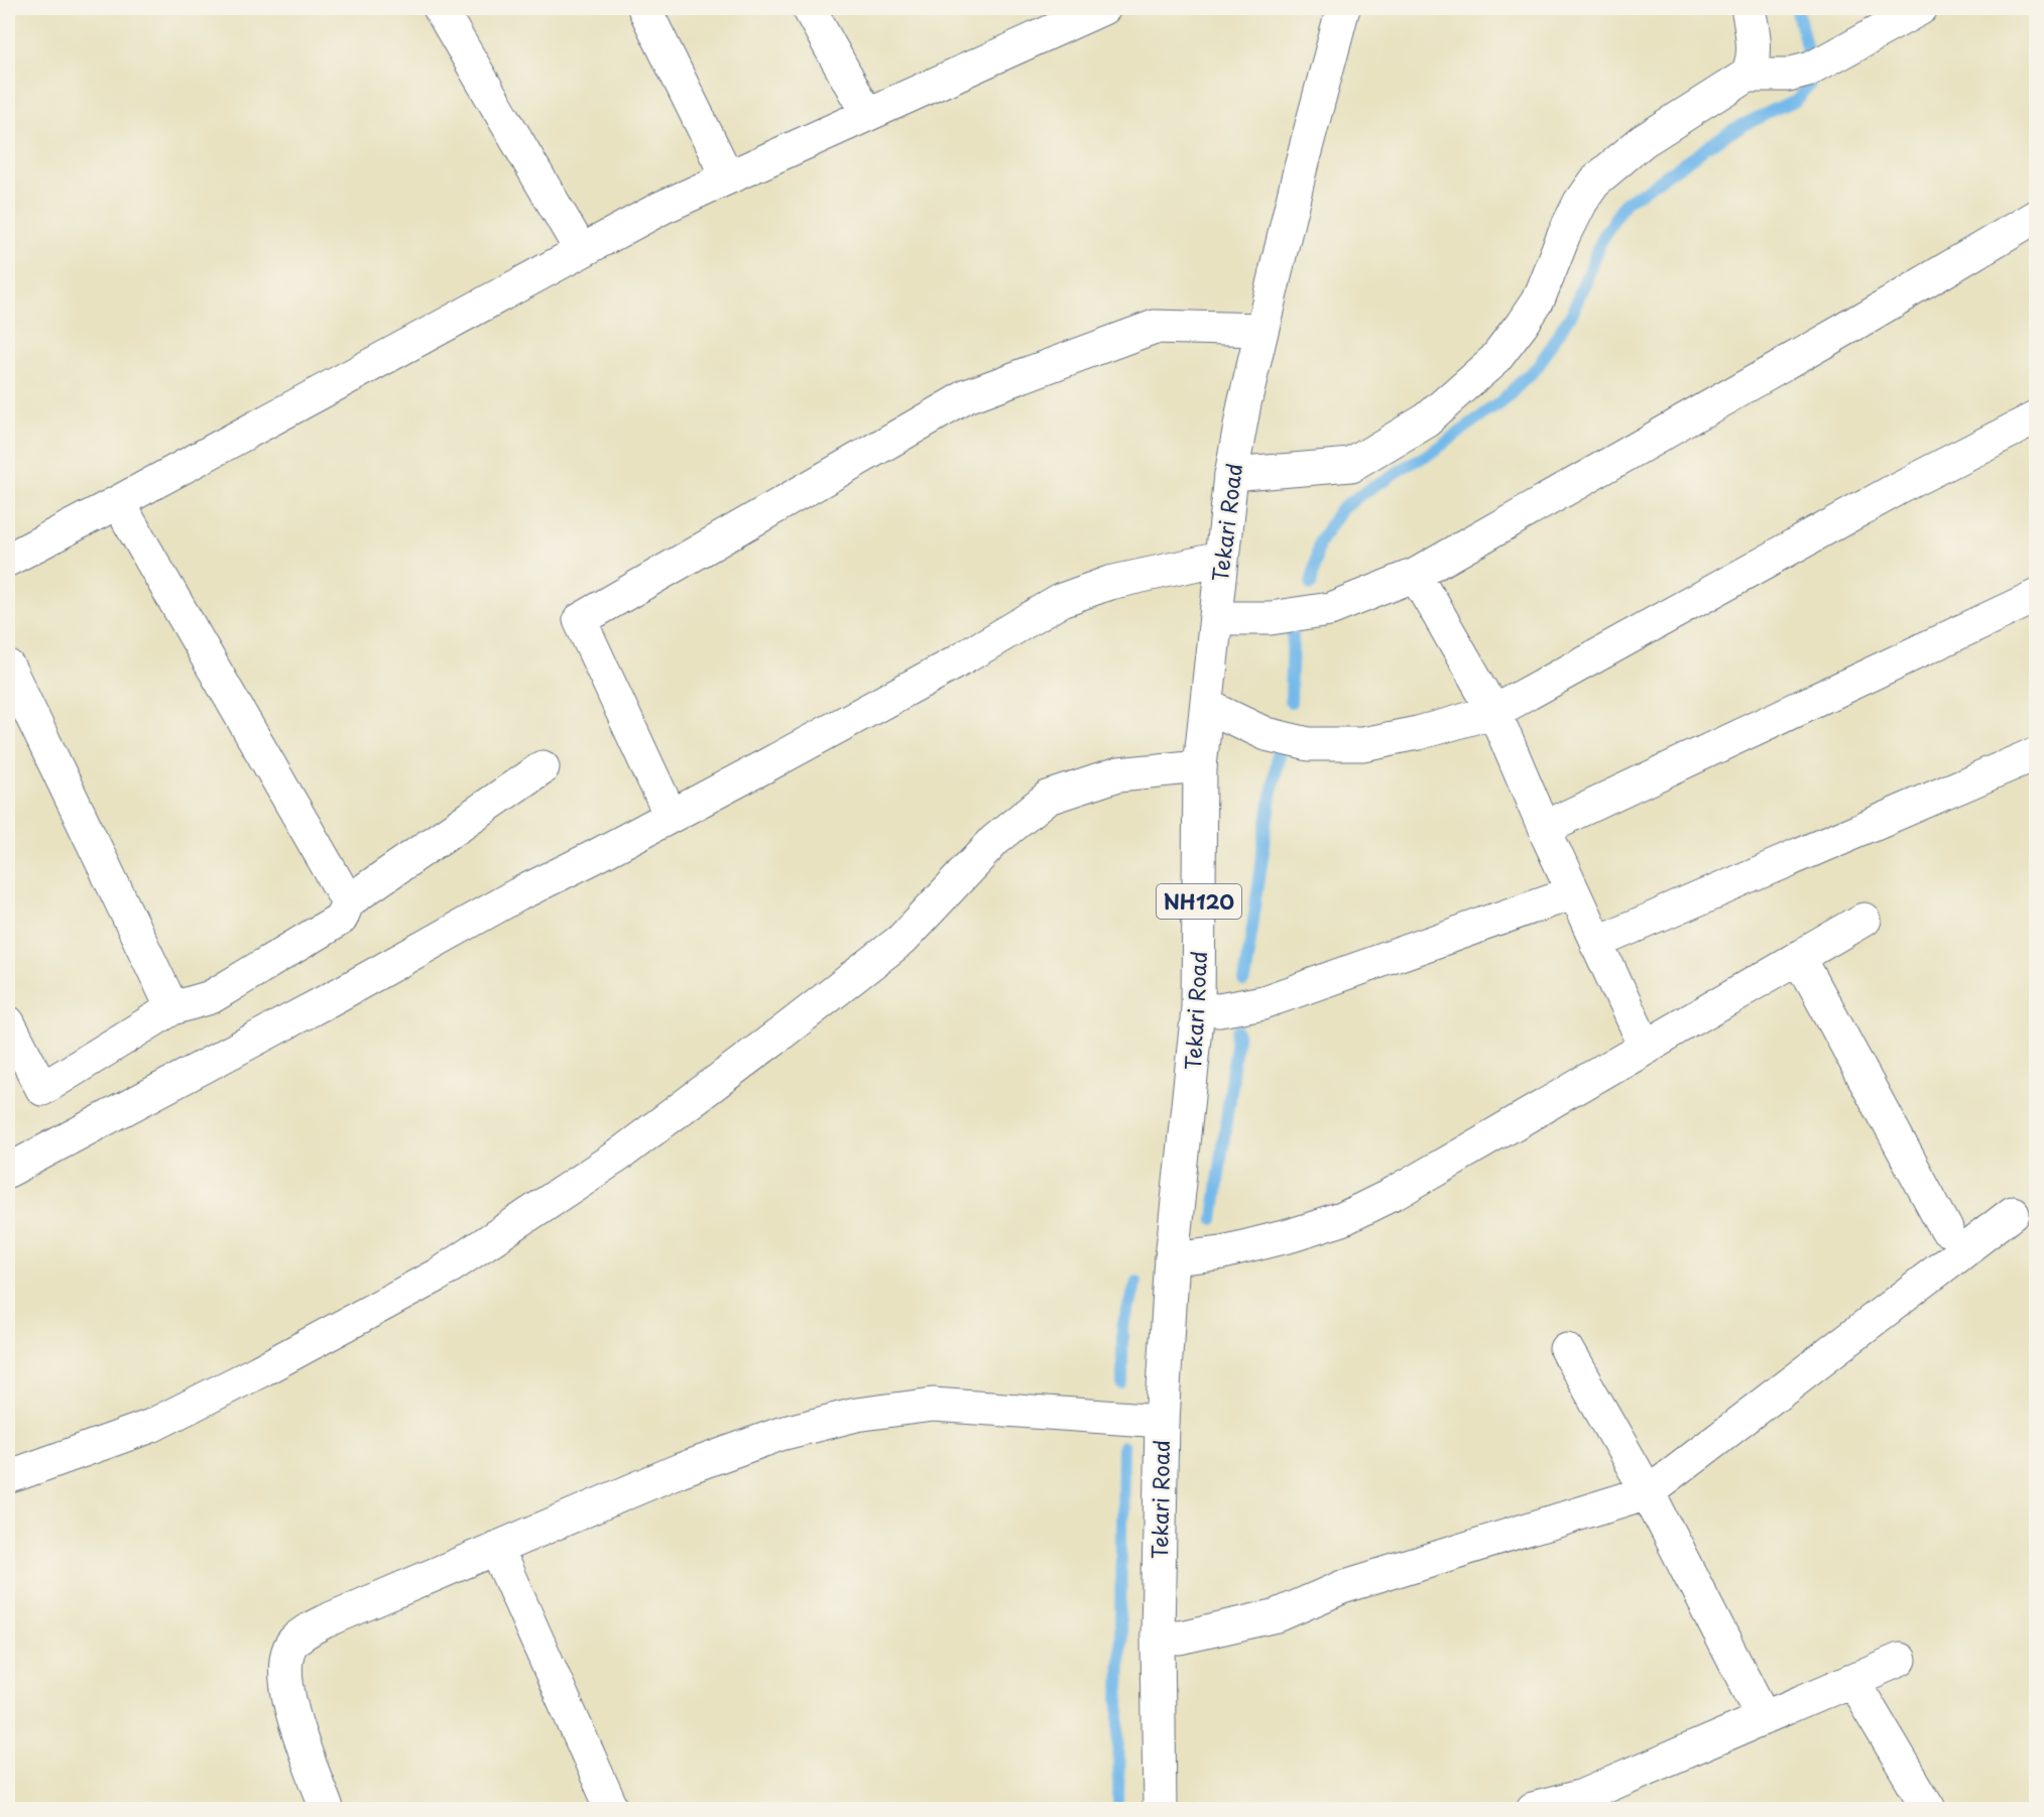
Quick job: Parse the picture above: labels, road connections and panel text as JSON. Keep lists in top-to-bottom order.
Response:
{
  "streets": {
    "main road": ["Tekari Road", "NH120"]
  }
}
